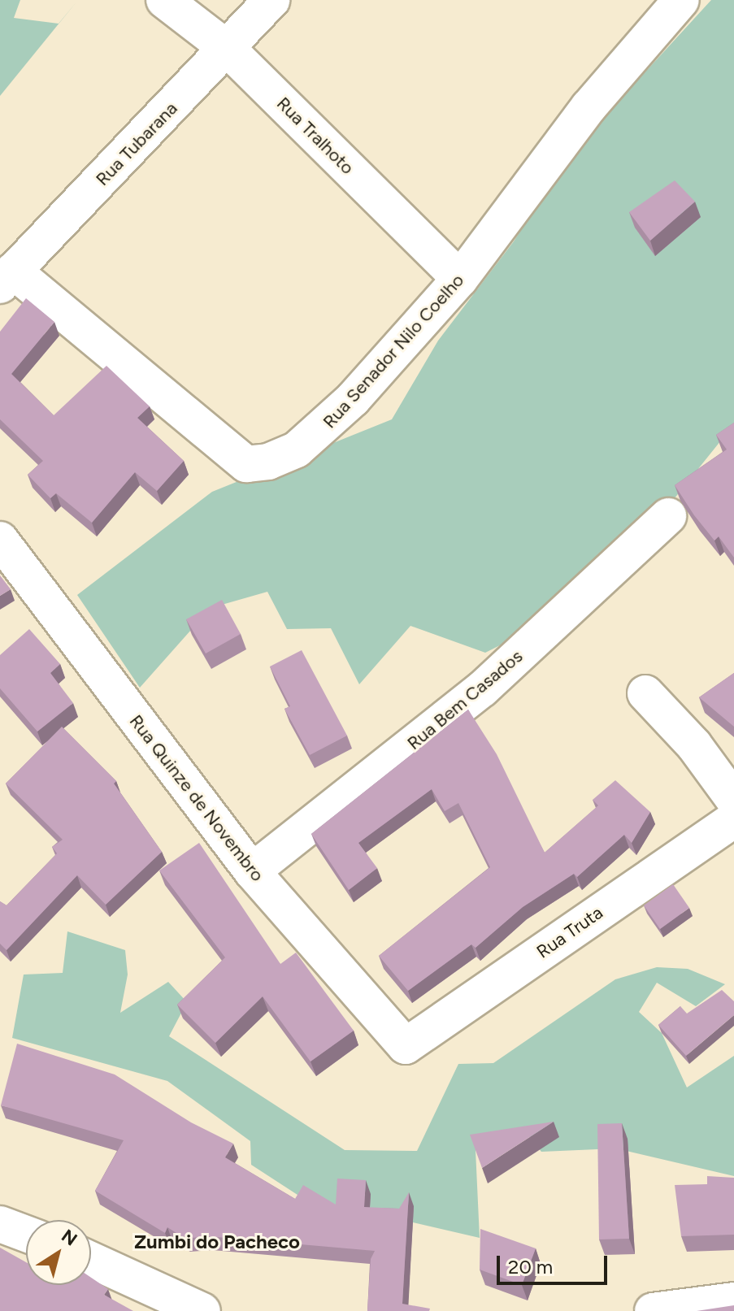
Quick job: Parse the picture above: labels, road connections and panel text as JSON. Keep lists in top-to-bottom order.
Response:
{
  "streets": {
    "street": [
      "Rua Tralhoto",
      "Rua Tubarana",
      "Rua Senador Nilo Coelho",
      "Rua Bem Casados",
      "Rua Quinze de Novembro",
      "Rua Truta"
    ]
  },
  "crossings": [
    ["Rua Tralhoto", "Rua Tubarana"],
    ["Rua Tralhoto", "Rua Senador Nilo Coelho"],
    ["Rua Tubarana", "Rua Senador Nilo Coelho"],
    ["Rua Bem Casados", "Rua Quinze de Novembro"],
    ["Rua Quinze de Novembro", "Rua Truta"]
  ],
  "districts": ["Zumbi do Pacheco"],
  "scale_bar": "20 m",
  "north": "top right"
}
